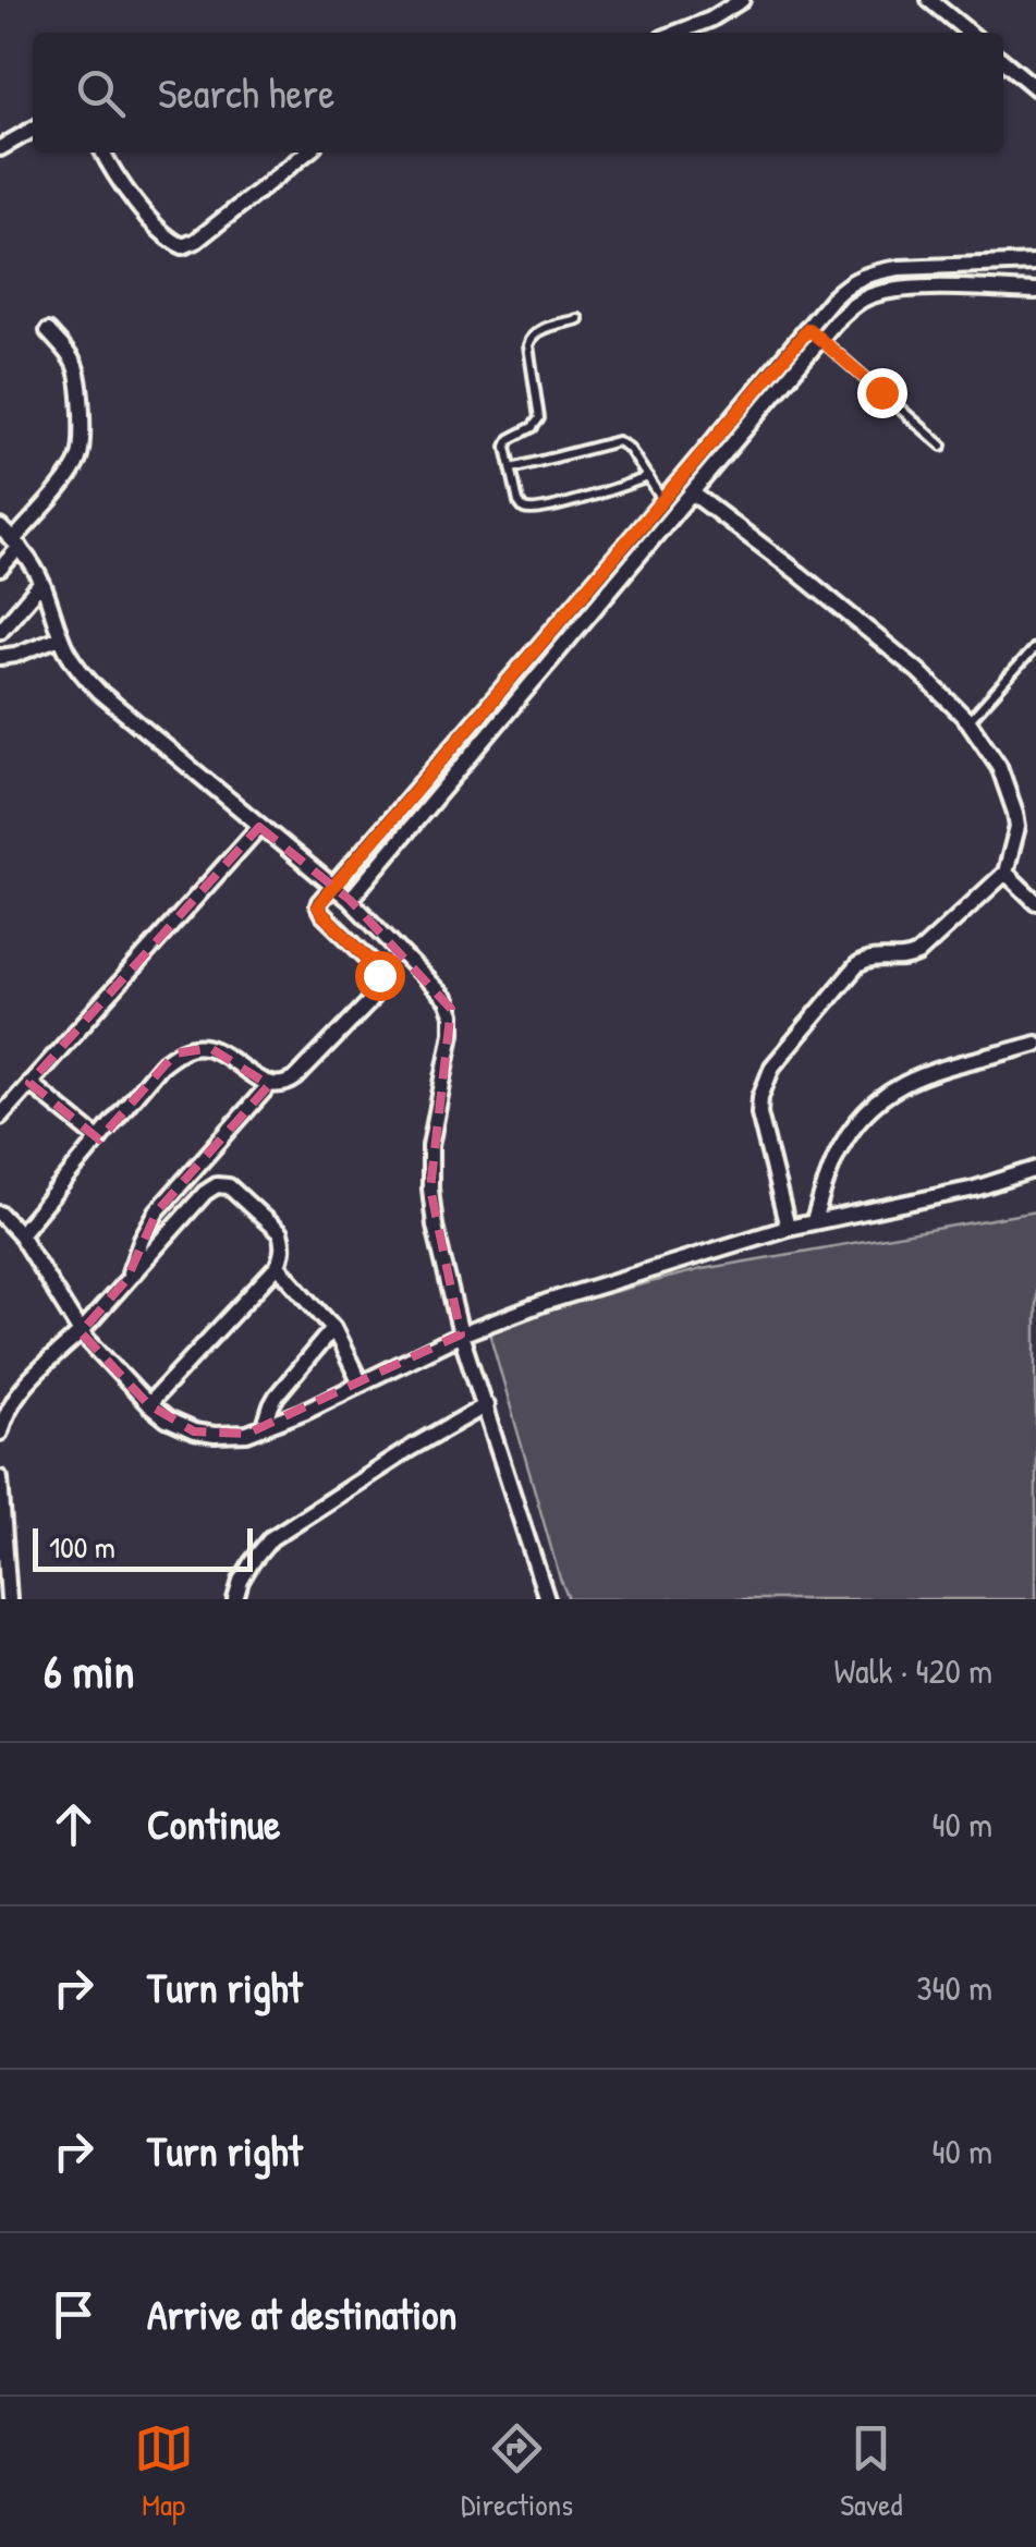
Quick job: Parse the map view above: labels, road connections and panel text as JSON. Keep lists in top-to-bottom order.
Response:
{
  "scale_bar": "100 m",
  "page": {
    "search": "Search here",
    "scale": "100 m",
    "heading": ["6 min", "Walk · 420 m"],
    "list": [
      ["Continue", "40 m"],
      ["Turn right", "340 m"],
      ["Turn right", "40 m"],
      "Arrive at destination"
    ],
    "nav": ["Map", "Directions", "Saved"]
  }
}
